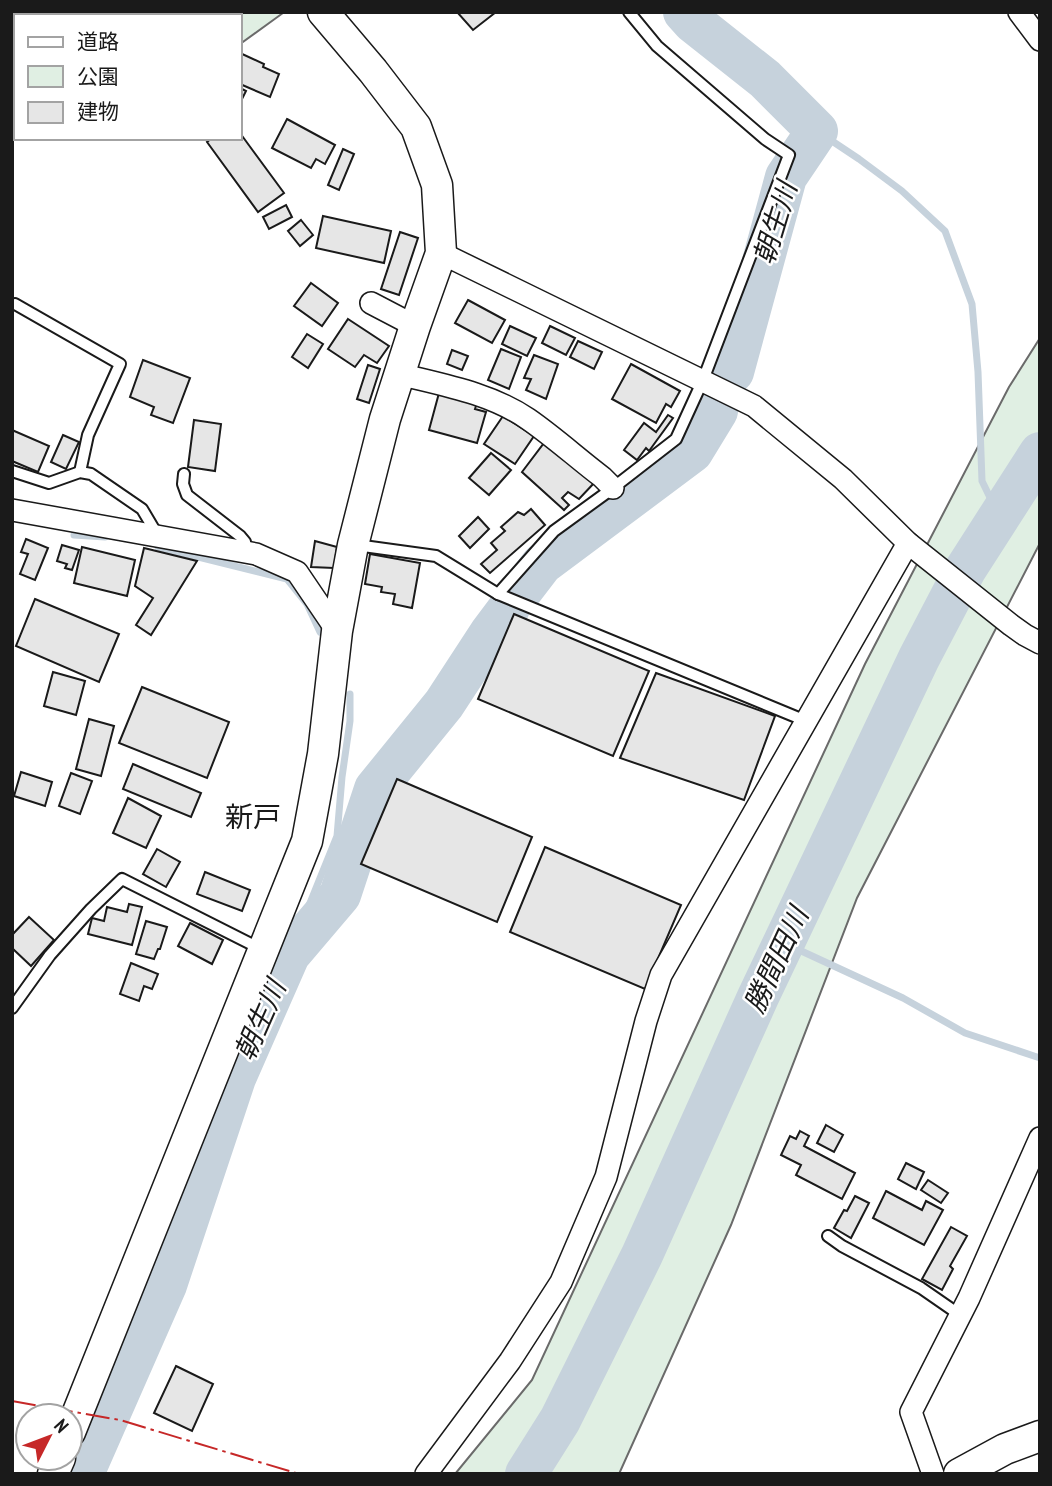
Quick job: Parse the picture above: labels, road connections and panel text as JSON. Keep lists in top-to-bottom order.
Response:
{
  "districts": ["新戸"],
  "water": ["朝生川", "勝間田川"],
  "legend": ["道路", "公園", "建物"],
  "north": "top right"
}
